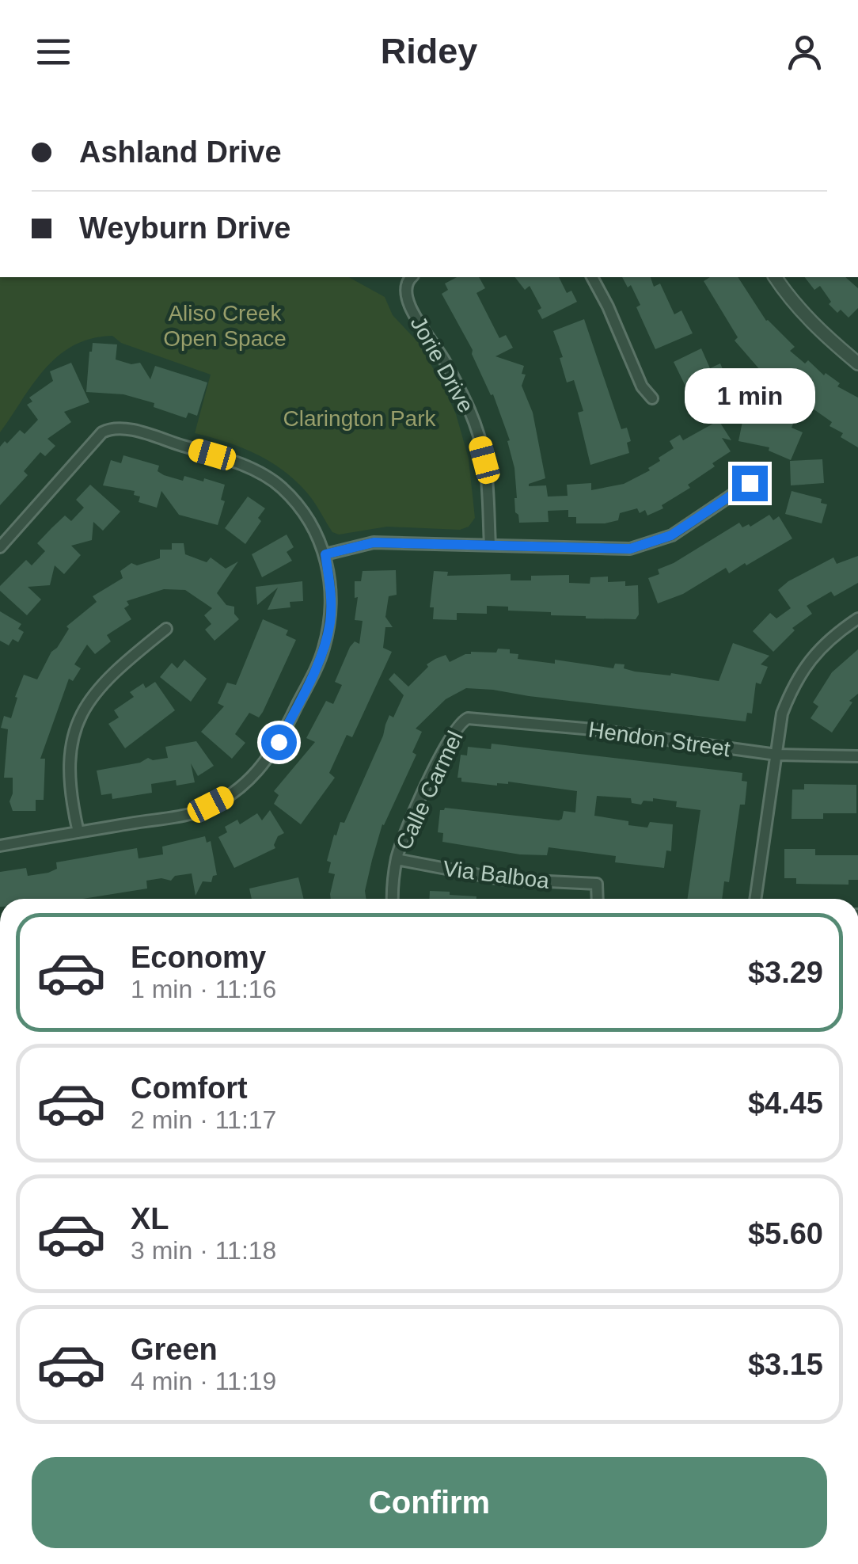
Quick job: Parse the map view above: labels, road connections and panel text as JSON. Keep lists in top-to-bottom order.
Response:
{
  "streets": {
    "street": [
      "Jorie Drive",
      "Hendon Street",
      "Calle Carmel",
      "Via Balboa"
    ]
  },
  "crossings": [
    ["Hendon Street", "Calle Carmel"],
    ["Calle Carmel", "Via Balboa"]
  ],
  "parks": ["Aliso Creek Open Space", "Clarington Park"],
  "page": {
    "header": "Ridey",
    "banner": ["Ashland Drive", "Weyburn Drive"],
    "bubble": "1 min",
    "list": [
      {
        "name": "Economy",
        "note": "1 min · 11:16",
        "value": "$3.29"
      },
      {
        "name": "Comfort",
        "note": "2 min · 11:17",
        "value": "$4.45"
      },
      {
        "name": "XL",
        "note": "3 min · 11:18",
        "value": "$5.60"
      },
      {
        "name": "Green",
        "note": "4 min · 11:19",
        "value": "$3.15"
      }
    ],
    "buttons": "Confirm"
  }
}
